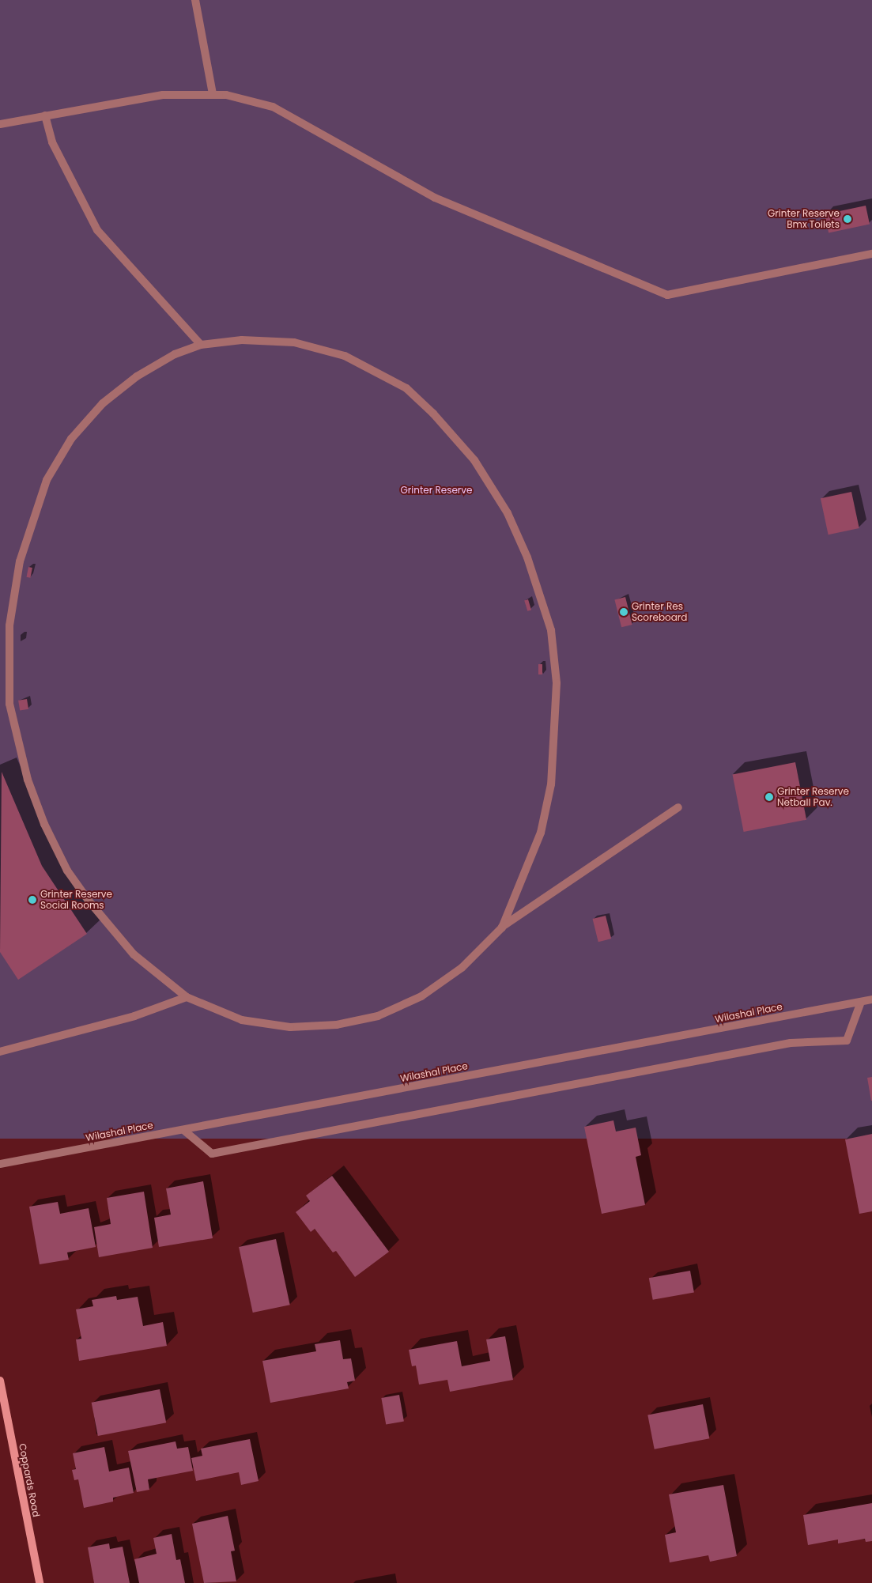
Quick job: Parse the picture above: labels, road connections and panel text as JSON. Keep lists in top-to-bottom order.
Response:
{
  "streets": {
    "street": ["Wilashal Place", "Coppards Road"]
  },
  "parks": ["Grinter Reserve"],
  "places": [
    "Grinter Reserve Bmx Toilets",
    "Grinter Res Scoreboard",
    "Grinter Reserve Netball Pav.",
    "Grinter Reserve Social Rooms"
  ]
}
